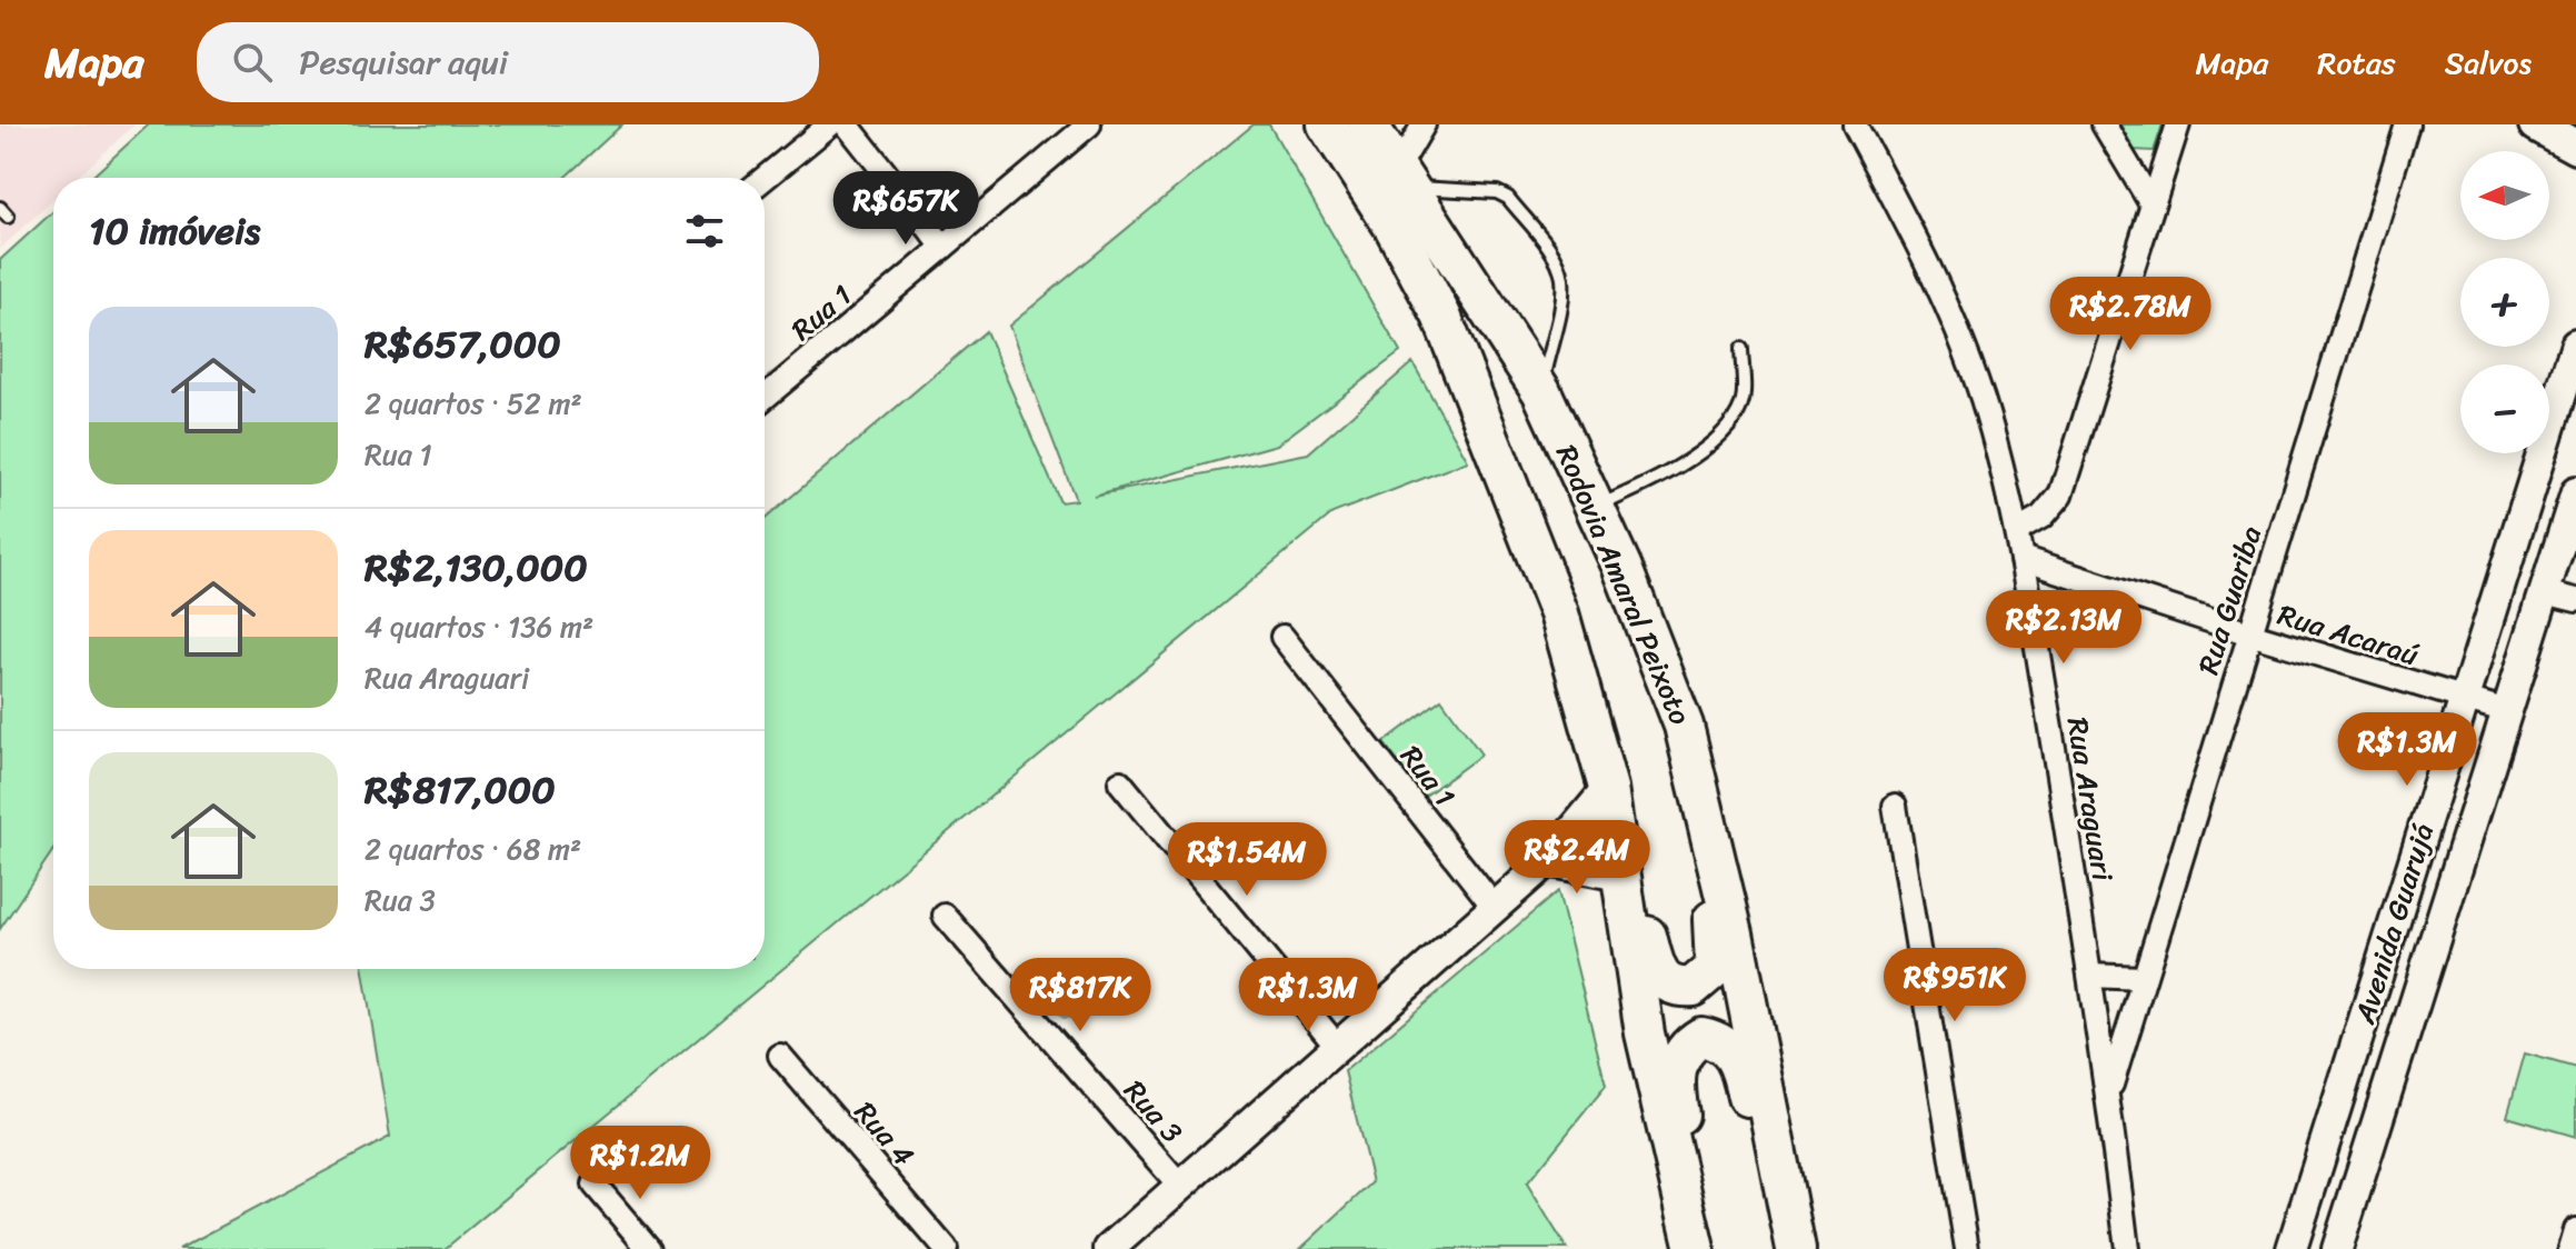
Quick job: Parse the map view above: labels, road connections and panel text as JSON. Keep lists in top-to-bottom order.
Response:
{
  "streets": {
    "highway": ["Rodovia Amaral Peixoto"],
    "street": [
      "Rua 1",
      "Rua Guariba",
      "Rua Acaraú",
      "Rua Araguari",
      "Avenida Guarujá",
      "Rua 3",
      "Rua 4"
    ]
  },
  "crossings": [
    ["Rua Guariba", "Rua Acaraú"],
    ["Rua Guariba", "Rua Araguari"],
    ["Rua Acaraú", "Rua Araguari"],
    ["Rua Acaraú", "Avenida Guarujá"]
  ],
  "north": "left",
  "page": {
    "header": "Mapa",
    "search": "Pesquisar aqui",
    "nav": ["Mapa", "Rotas", "Salvos"],
    "map_buttons": ["+", "−"],
    "price": [
      "R$657K",
      "R$2.78M",
      "R$2.13M",
      "R$1.3M",
      "R$2.4M",
      "R$1.54M",
      "R$951K",
      "R$817K",
      "R$1.3M",
      "R$1.2M"
    ],
    "heading": "10 imóveis",
    "list": [
      {
        "name": "R$657,000",
        "note": "2 quartos · 52 m² · Rua 1"
      },
      {
        "name": "R$2,130,000",
        "note": "4 quartos · 136 m² · Rua Araguari"
      },
      {
        "name": "R$817,000",
        "note": "2 quartos · 68 m² · Rua 3"
      }
    ]
  }
}
